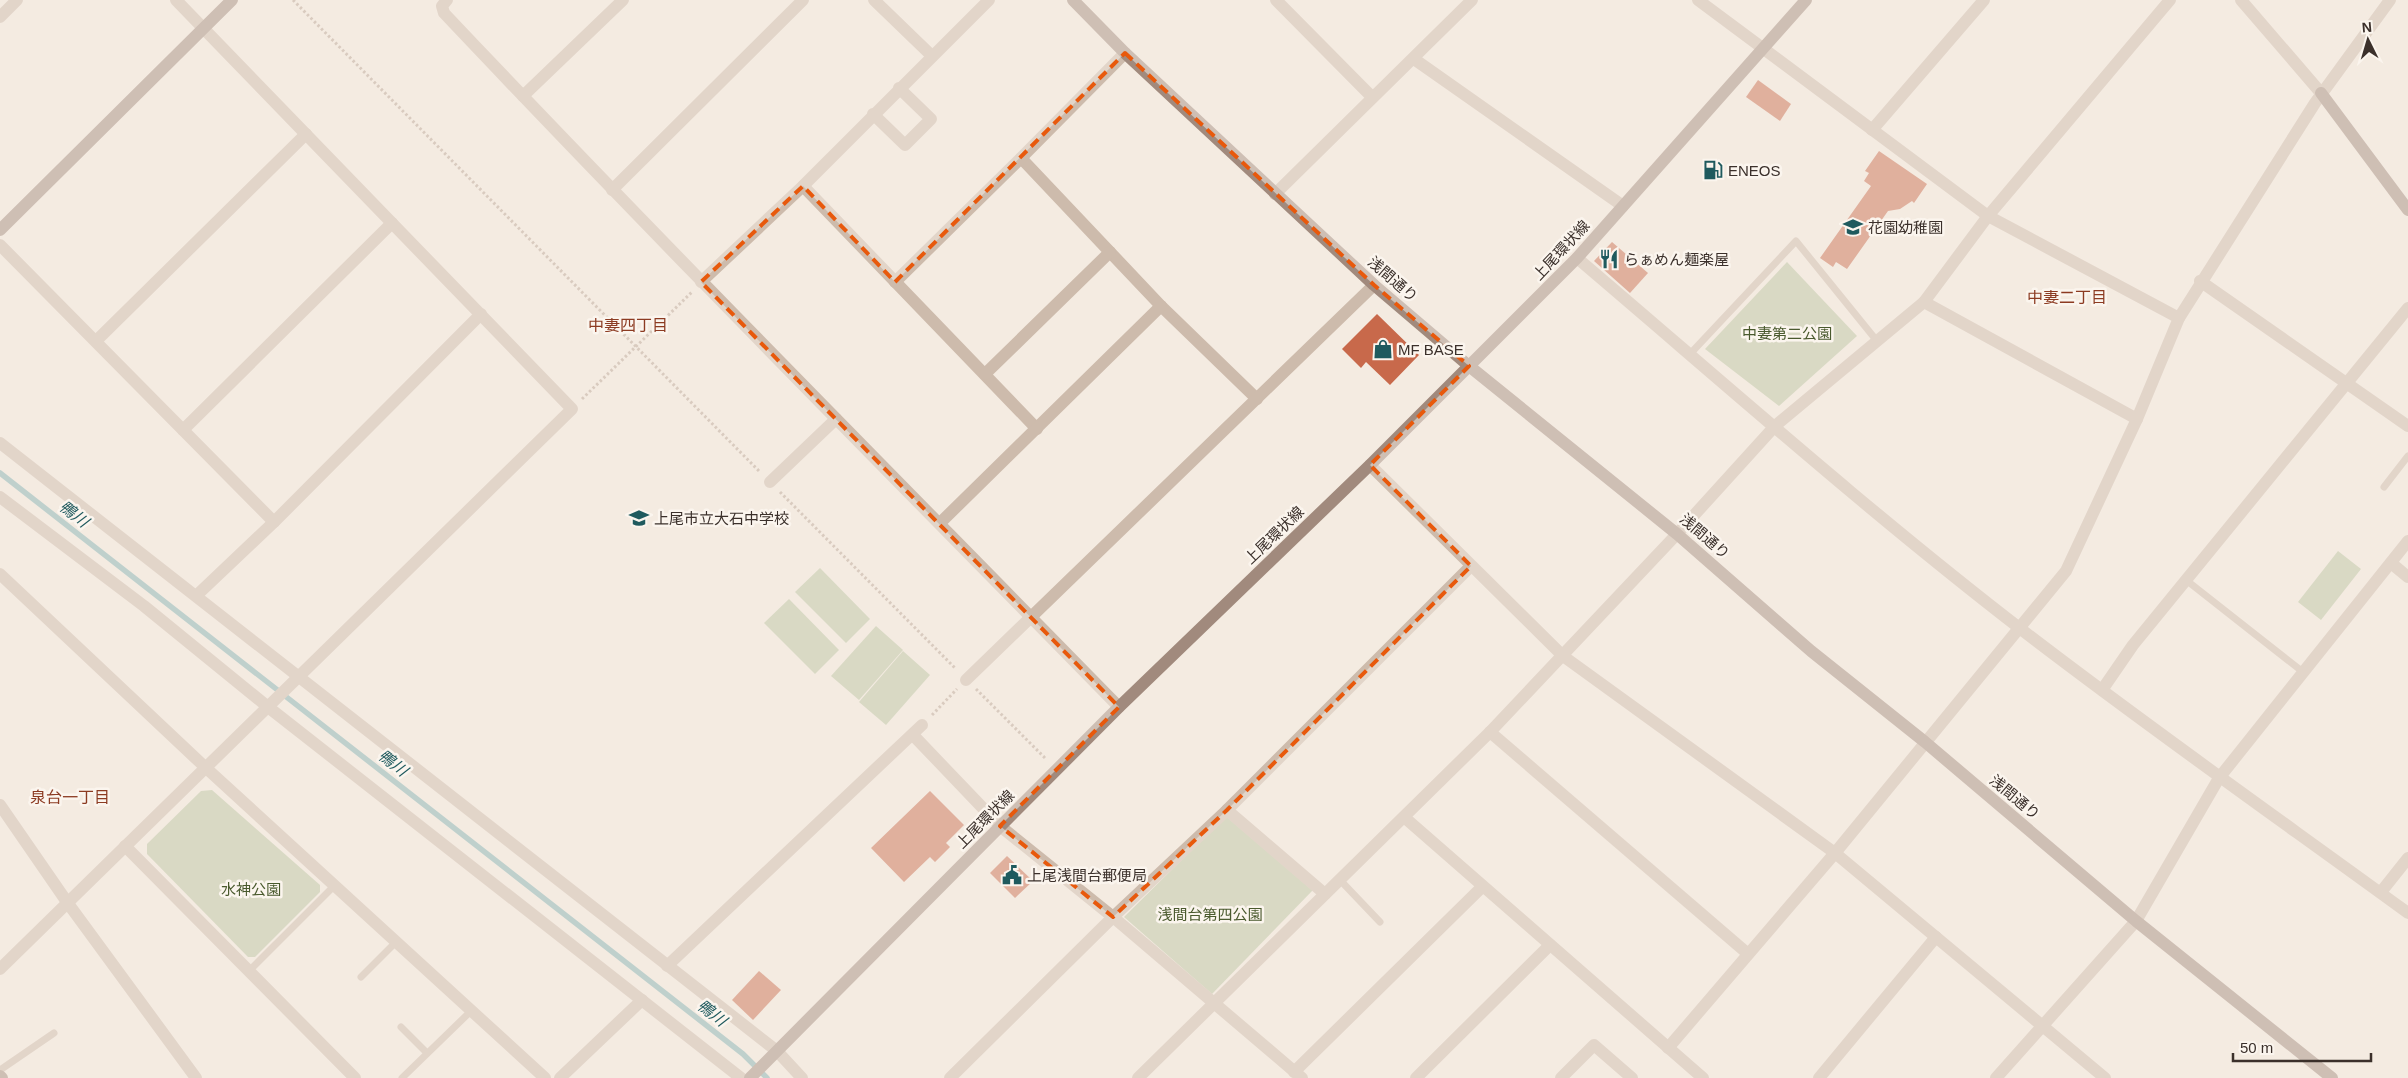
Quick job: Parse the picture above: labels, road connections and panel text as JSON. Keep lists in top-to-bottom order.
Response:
{
  "streets": {
    "street": ["上尾環状線", "浅間通り"]
  },
  "crossings": [
    ["上尾環状線", "浅間通り"]
  ],
  "districts": ["中妻二丁目", "中妻四丁目", "泉台一丁目"],
  "water": ["鴨川"],
  "parks": ["中妻第二公園", "水神公園", "浅間台第四公園"],
  "places": {
    "fuel station": ["ENEOS"],
    "school or university": ["花園幼稚園", "上尾市立大石中学校"],
    "restaurant": ["らぁめん麺楽屋"],
    "shop": ["MF BASE"],
    "public building": ["上尾浅間台郵便局"]
  },
  "scale_bar": "50 m",
  "north": "top"
}
